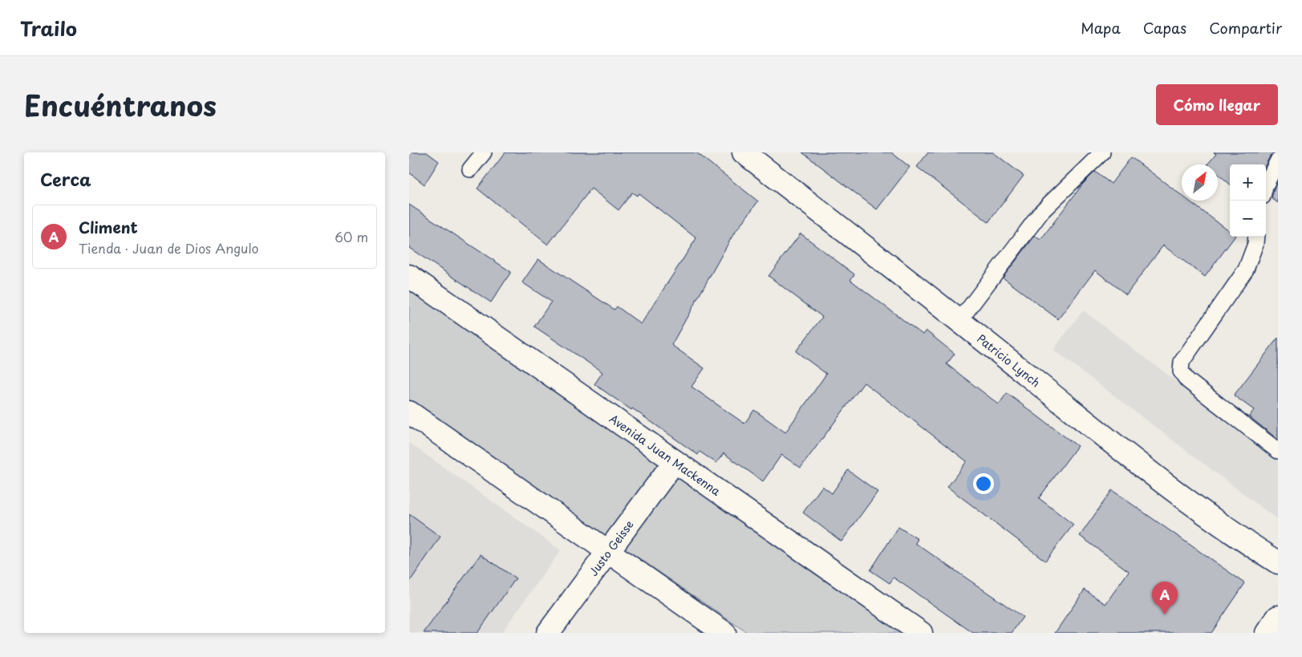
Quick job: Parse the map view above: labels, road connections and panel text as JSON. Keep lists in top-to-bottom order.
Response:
{
  "streets": {
    "main road": ["Patricio Lynch", "Avenida Juan Mackenna", "Justo Geisse"]
  },
  "crossings": [
    ["Avenida Juan Mackenna", "Justo Geisse"]
  ],
  "north": "top right",
  "page": {
    "header": "Trailo",
    "nav": ["Mapa", "Capas", "Compartir"],
    "title": "Encuéntranos",
    "buttons": "Cómo llegar",
    "heading": "Cerca",
    "map_buttons": ["+", "−"],
    "list": [
      {
        "mark": "A",
        "name": "Climent",
        "note": "Tienda · Juan de Dios Angulo",
        "value": "60 m"
      }
    ],
    "pins": "A"
  }
}
